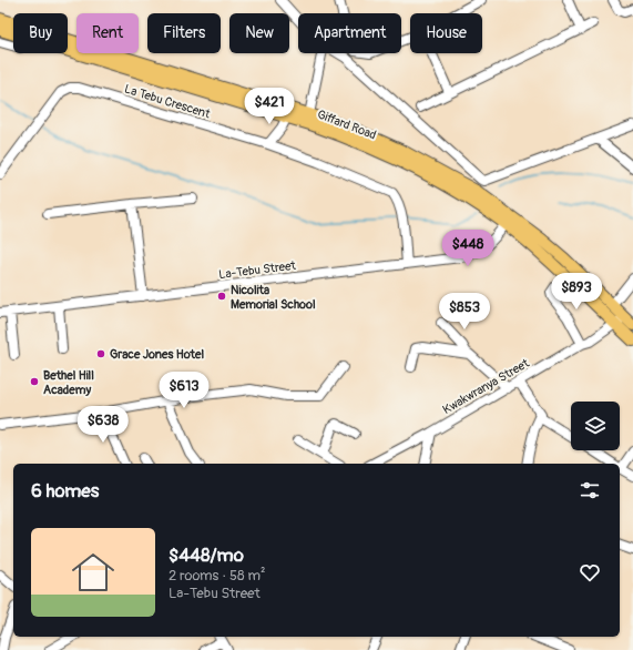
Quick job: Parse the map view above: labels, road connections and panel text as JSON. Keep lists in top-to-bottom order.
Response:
{
  "streets": {
    "main road": ["Giffard Road"],
    "street": ["La Tebu Crescent", "La-Tebu Street", "Kwakwranya Street"]
  },
  "crossings": [
    ["La Tebu Crescent", "La-Tebu Street"],
    ["Giffard Road", "La-Tebu Street"],
    ["Giffard Road", "Kwakwranya Street"]
  ],
  "places": ["Nicolita Memorial School", "Grace Jones Hotel", "Bethel Hill Academy"],
  "page": {
    "chip": [
      "Buy",
      "Rent",
      "Filters",
      "New",
      "Apartment",
      "House"
    ],
    "price": [
      "$421",
      "$448",
      "$893",
      "$853",
      "$613",
      "$638"
    ],
    "heading": "6 homes",
    "list": [
      {
        "name": "$448/mo",
        "note": "2 rooms · 58 m² · La-Tebu Street"
      }
    ]
  }
}
